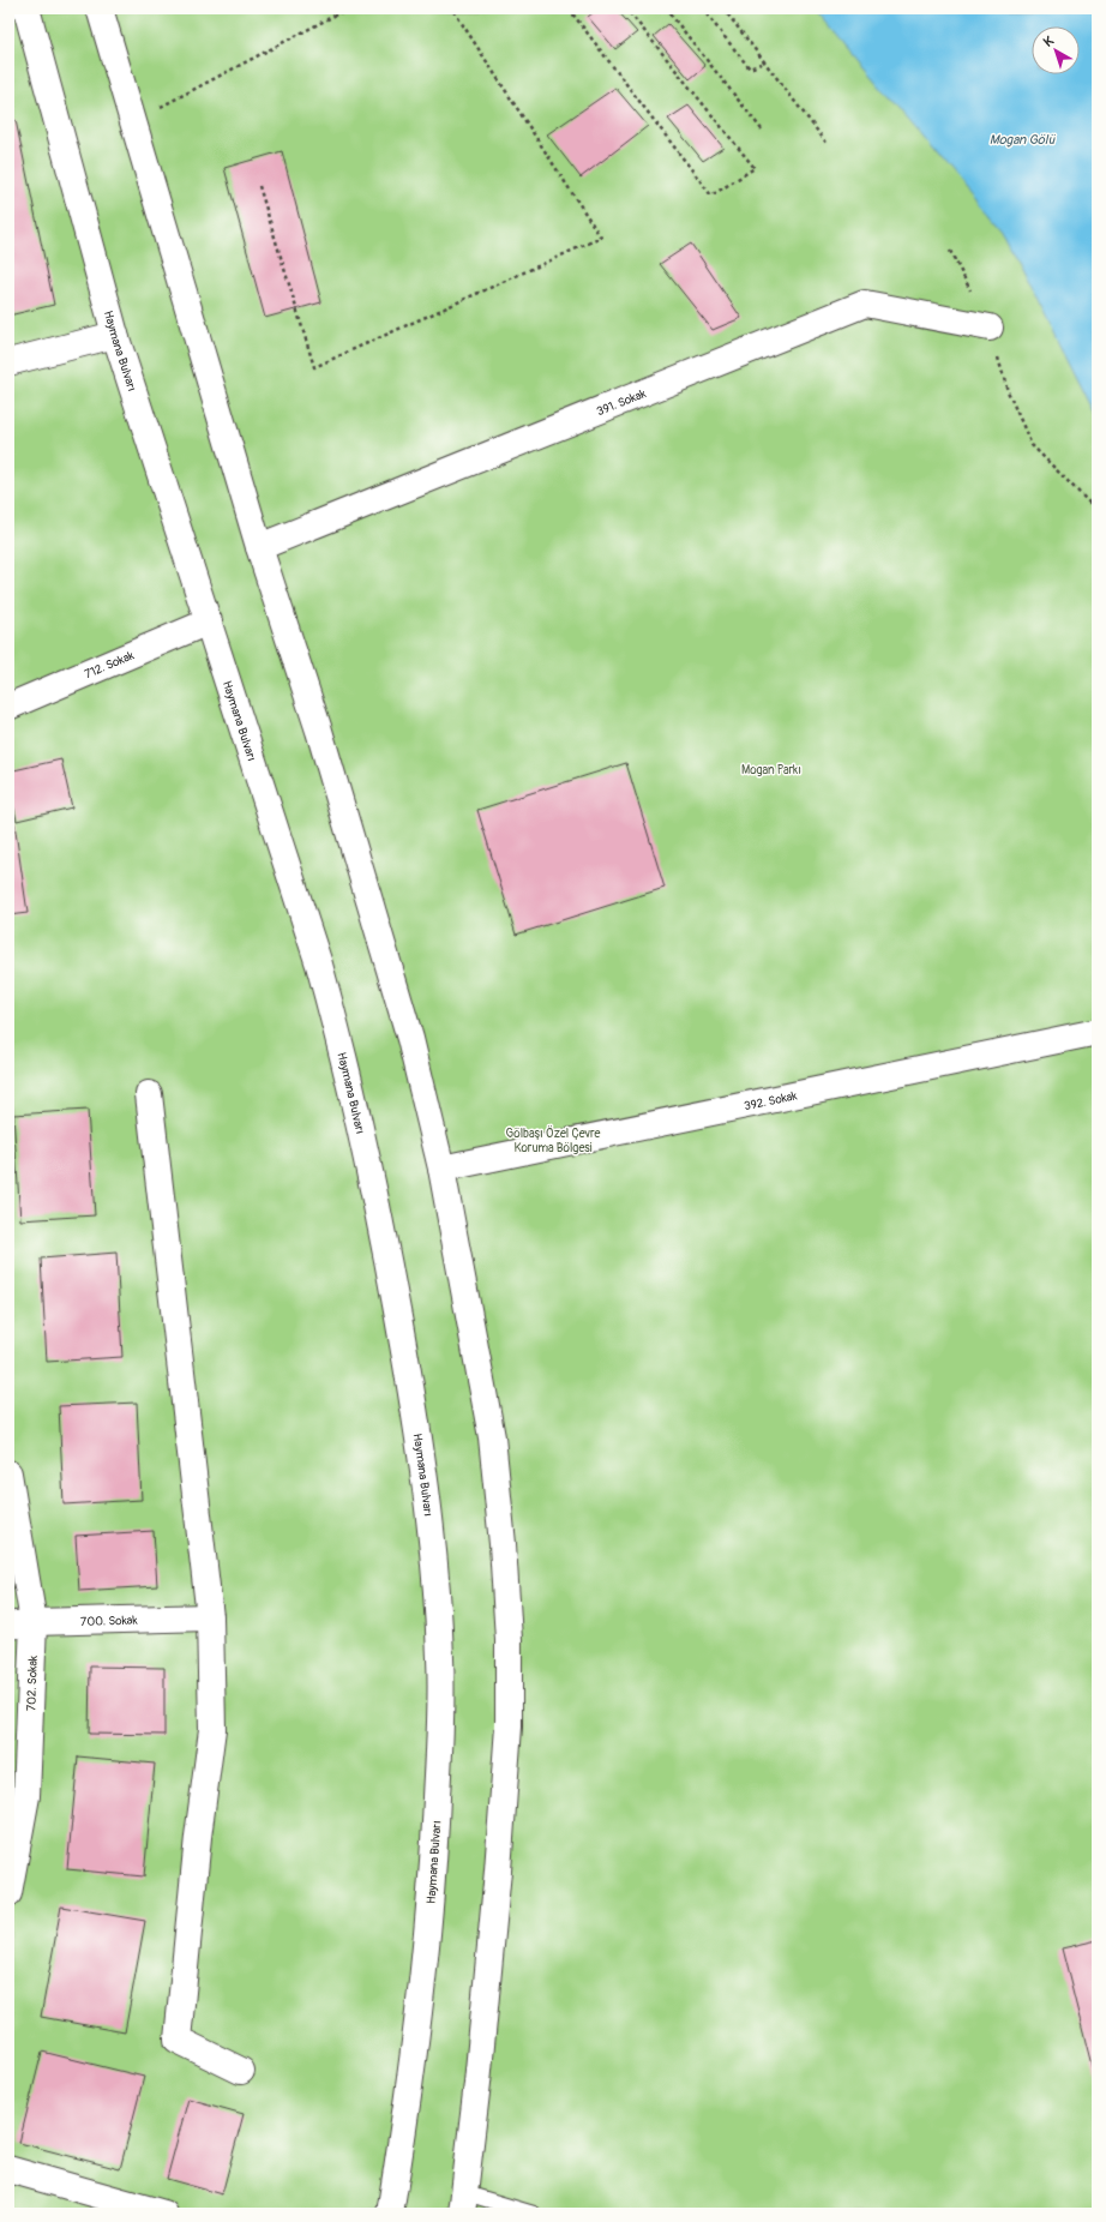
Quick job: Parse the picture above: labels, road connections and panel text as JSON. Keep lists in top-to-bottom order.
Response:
{
  "streets": {
    "main road": [
      "Haymana Bulvarı",
      "391. Sokak",
      "712. Sokak",
      "392. Sokak",
      "700. Sokak",
      "702. Sokak"
    ]
  },
  "crossings": [
    ["Haymana Bulvarı", "712. Sokak"],
    ["700. Sokak", "702. Sokak"]
  ],
  "water": ["Mogan Gölü"],
  "parks": ["Mogan Parkı", "Gölbaşı Özel Çevre Koruma Bölgesi"],
  "north": "top left"
}
